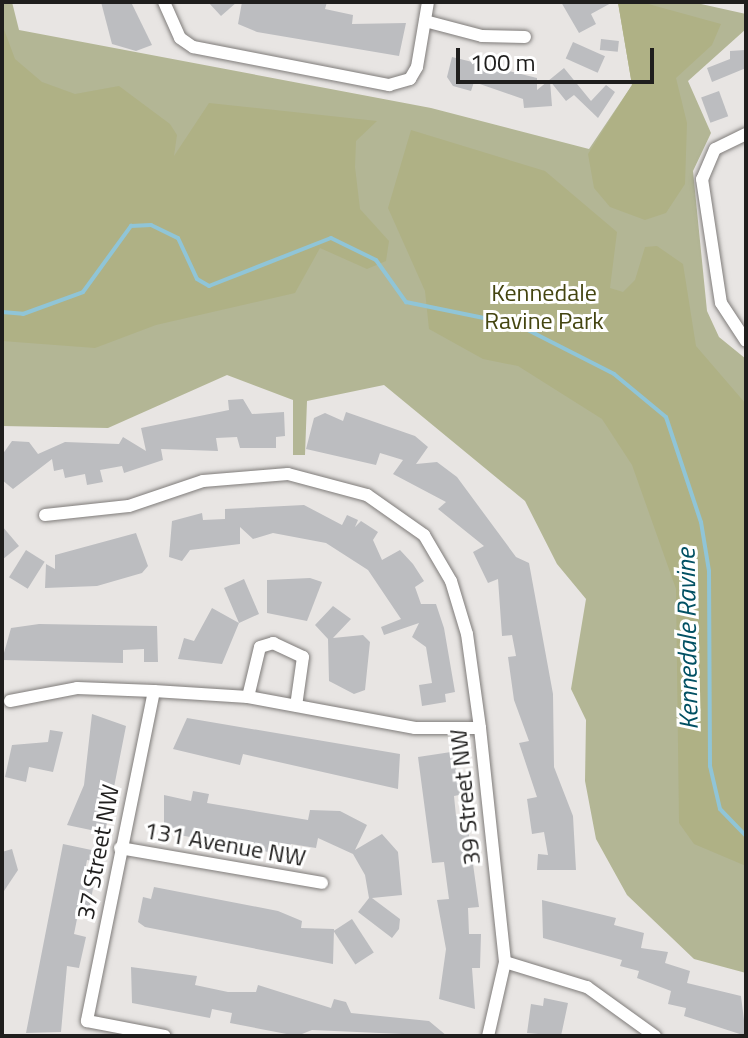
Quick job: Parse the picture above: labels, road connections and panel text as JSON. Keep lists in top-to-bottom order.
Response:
{
  "streets": {
    "street": ["39 Street NW", "131 Avenue NW", "37 Street NW"]
  },
  "crossings": [
    ["131 Avenue NW", "37 Street NW"]
  ],
  "water": ["Kennedale Ravine"],
  "parks": ["Kennedale Ravine Park"],
  "scale_bar": "100 m"
}
